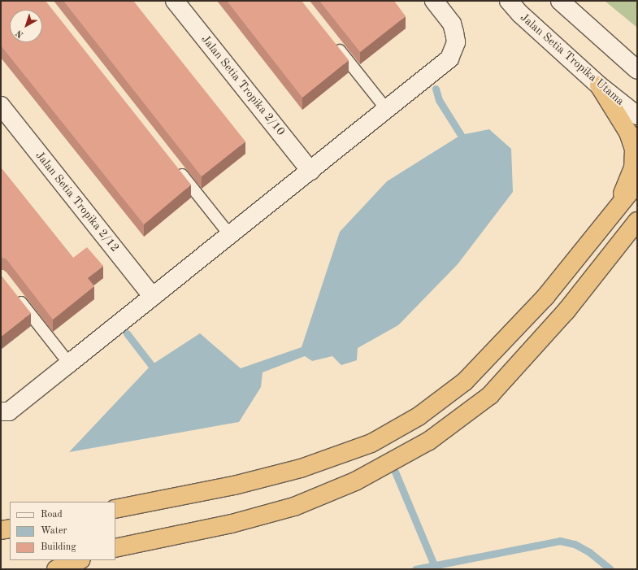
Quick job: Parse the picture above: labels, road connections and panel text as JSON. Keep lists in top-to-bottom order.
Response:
{
  "streets": {
    "street": ["Jalan Setia Tropika Utama", "Jalan Setia Tropika 2/10", "Jalan Setia Tropika 2/12"]
  },
  "legend": ["Road", "Water", "Building"],
  "north": "bottom left"
}
